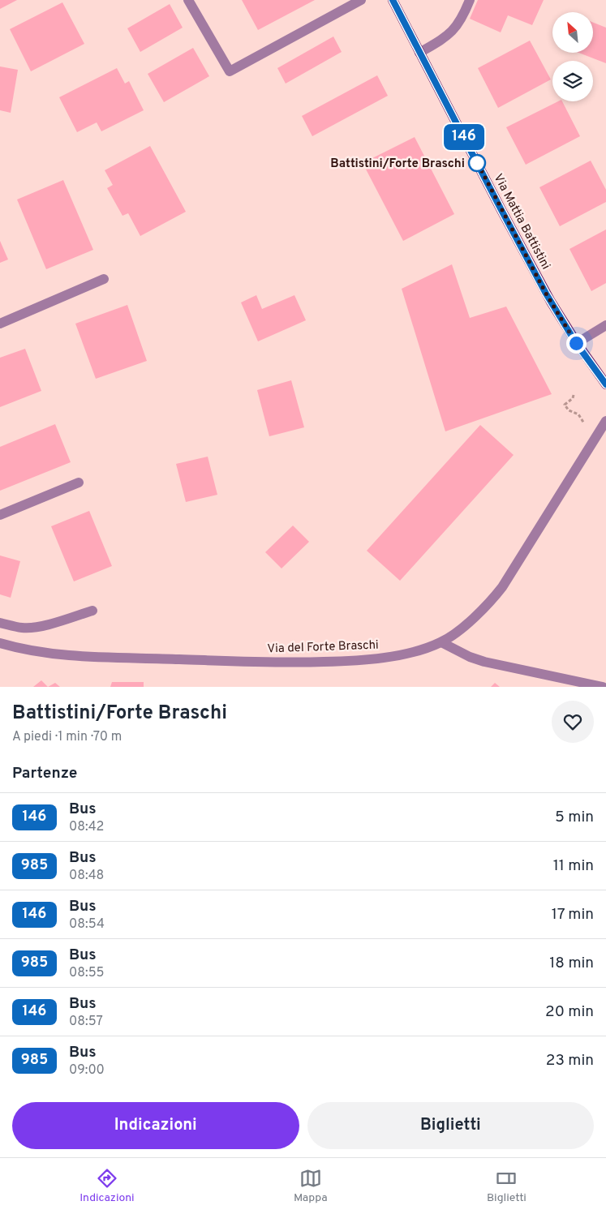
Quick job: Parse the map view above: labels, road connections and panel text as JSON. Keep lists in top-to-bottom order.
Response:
{
  "streets": {
    "main road": ["Via Mattia Battistini"],
    "street": ["Via del Forte Braschi"]
  },
  "places": ["Battistini/Forte Braschi"],
  "lines": ["bus line 146"],
  "north": "top left",
  "page": {
    "on_map": "146",
    "heading": [
      ["Battistini/Forte Braschi", "A piedi · 1 min · 70 m"],
      "Partenze"
    ],
    "list": [
      {
        "mark": "146",
        "name": "Bus",
        "note": "08:42",
        "value": "5 min"
      },
      {
        "mark": "985",
        "name": "Bus",
        "note": "08:48",
        "value": "11 min"
      },
      {
        "mark": "146",
        "name": "Bus",
        "note": "08:54",
        "value": "17 min"
      },
      {
        "mark": "985",
        "name": "Bus",
        "note": "08:55",
        "value": "18 min"
      },
      {
        "mark": "146",
        "name": "Bus",
        "note": "08:57",
        "value": "20 min"
      },
      {
        "mark": "985",
        "name": "Bus",
        "note": "09:00",
        "value": "23 min"
      }
    ],
    "buttons": ["Indicazioni", "Biglietti"],
    "tabs": ["Indicazioni", "Mappa", "Biglietti"]
  }
}
